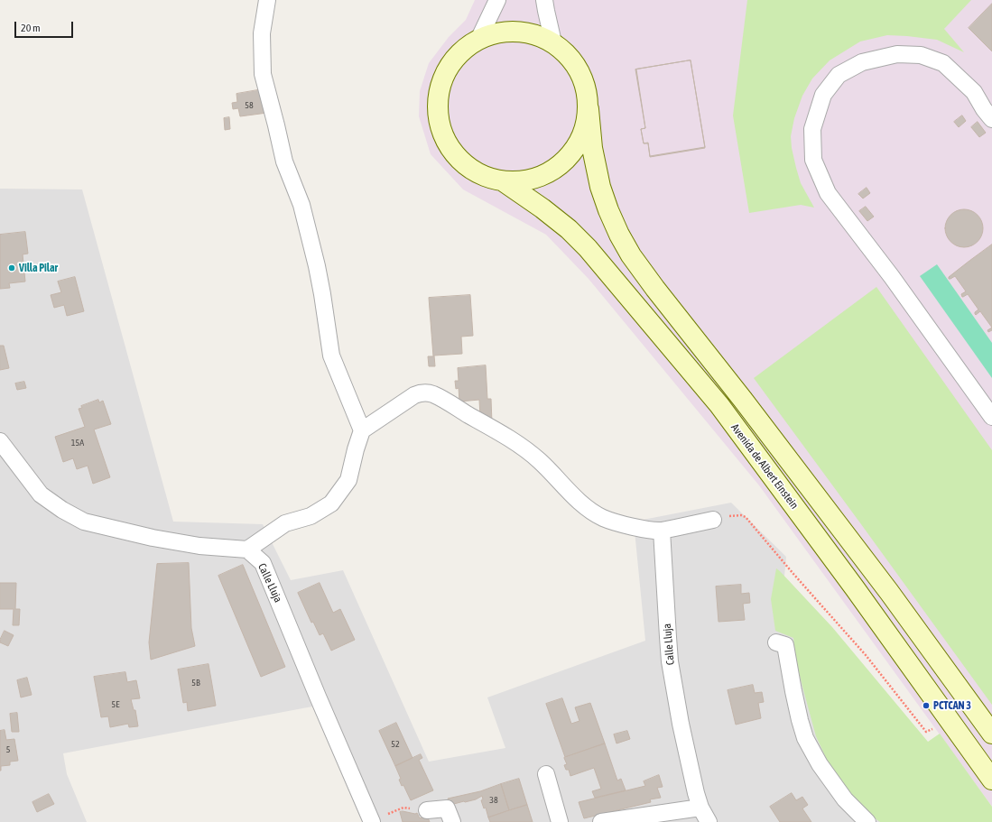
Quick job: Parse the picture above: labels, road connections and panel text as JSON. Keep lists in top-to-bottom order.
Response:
{
  "streets": {
    "main road": ["Avenida de Albert Einstein"],
    "street": ["Calle Lluja"]
  },
  "places": ["Villa Pilar", "PCTCAN 3"],
  "house_numbers": [
    "58",
    "15A",
    "5B",
    "5E",
    "52",
    "5",
    "38"
  ],
  "scale_bar": "20 m"
}
